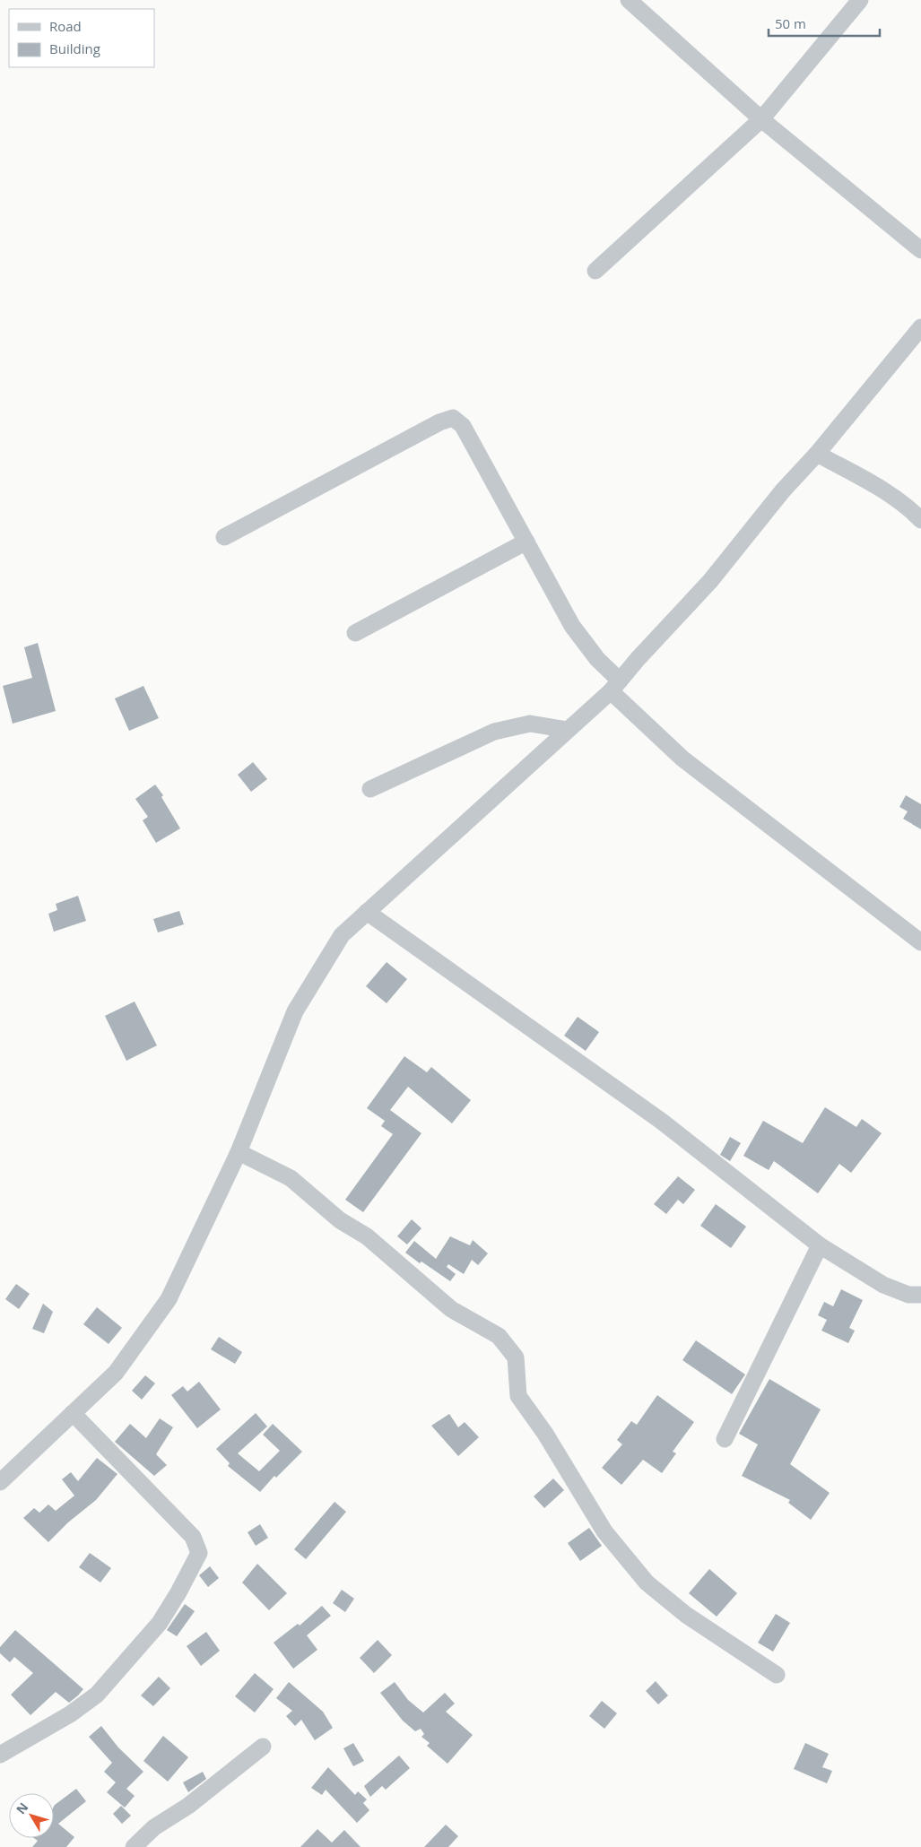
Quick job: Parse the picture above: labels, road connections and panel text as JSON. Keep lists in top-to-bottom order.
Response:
{
  "legend": ["Road", "Building"],
  "scale_bar": "50 m",
  "north": "top left"
}
